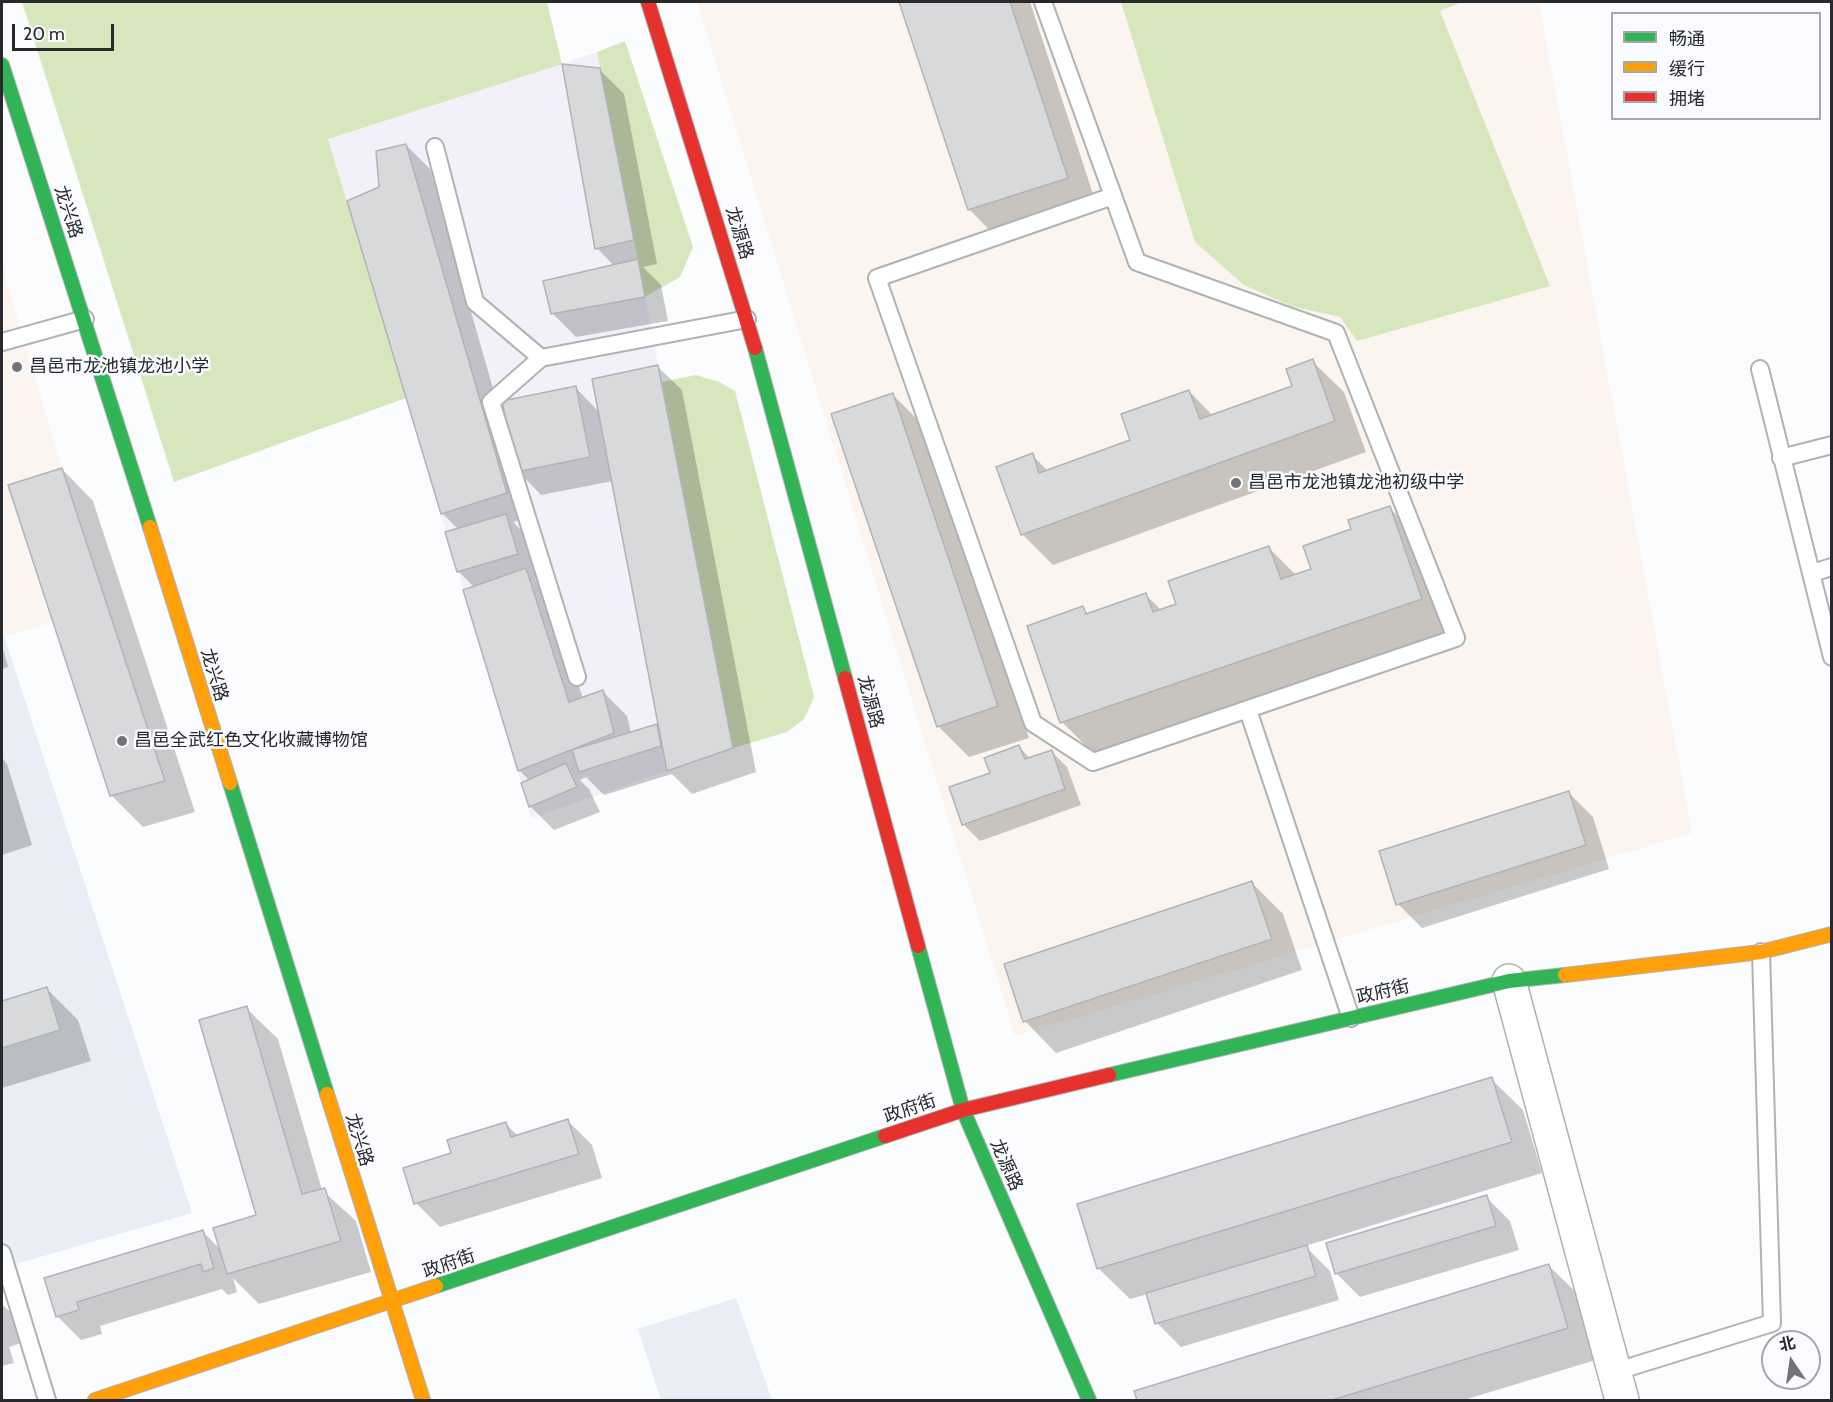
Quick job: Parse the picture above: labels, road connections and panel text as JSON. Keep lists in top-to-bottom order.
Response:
{
  "streets": {
    "street": ["龙兴路", "龙源路", "政府街"]
  },
  "crossings": [
    ["龙兴路", "政府街"],
    ["龙源路", "政府街"]
  ],
  "places": ["昌邑市龙池镇龙池小学", "昌邑市龙池镇龙池初级中学", "昌邑全武红色文化收藏博物馆"],
  "legend": ["畅通", "缓行", "拥堵"],
  "scale_bar": "20 m",
  "north": "top"
}
